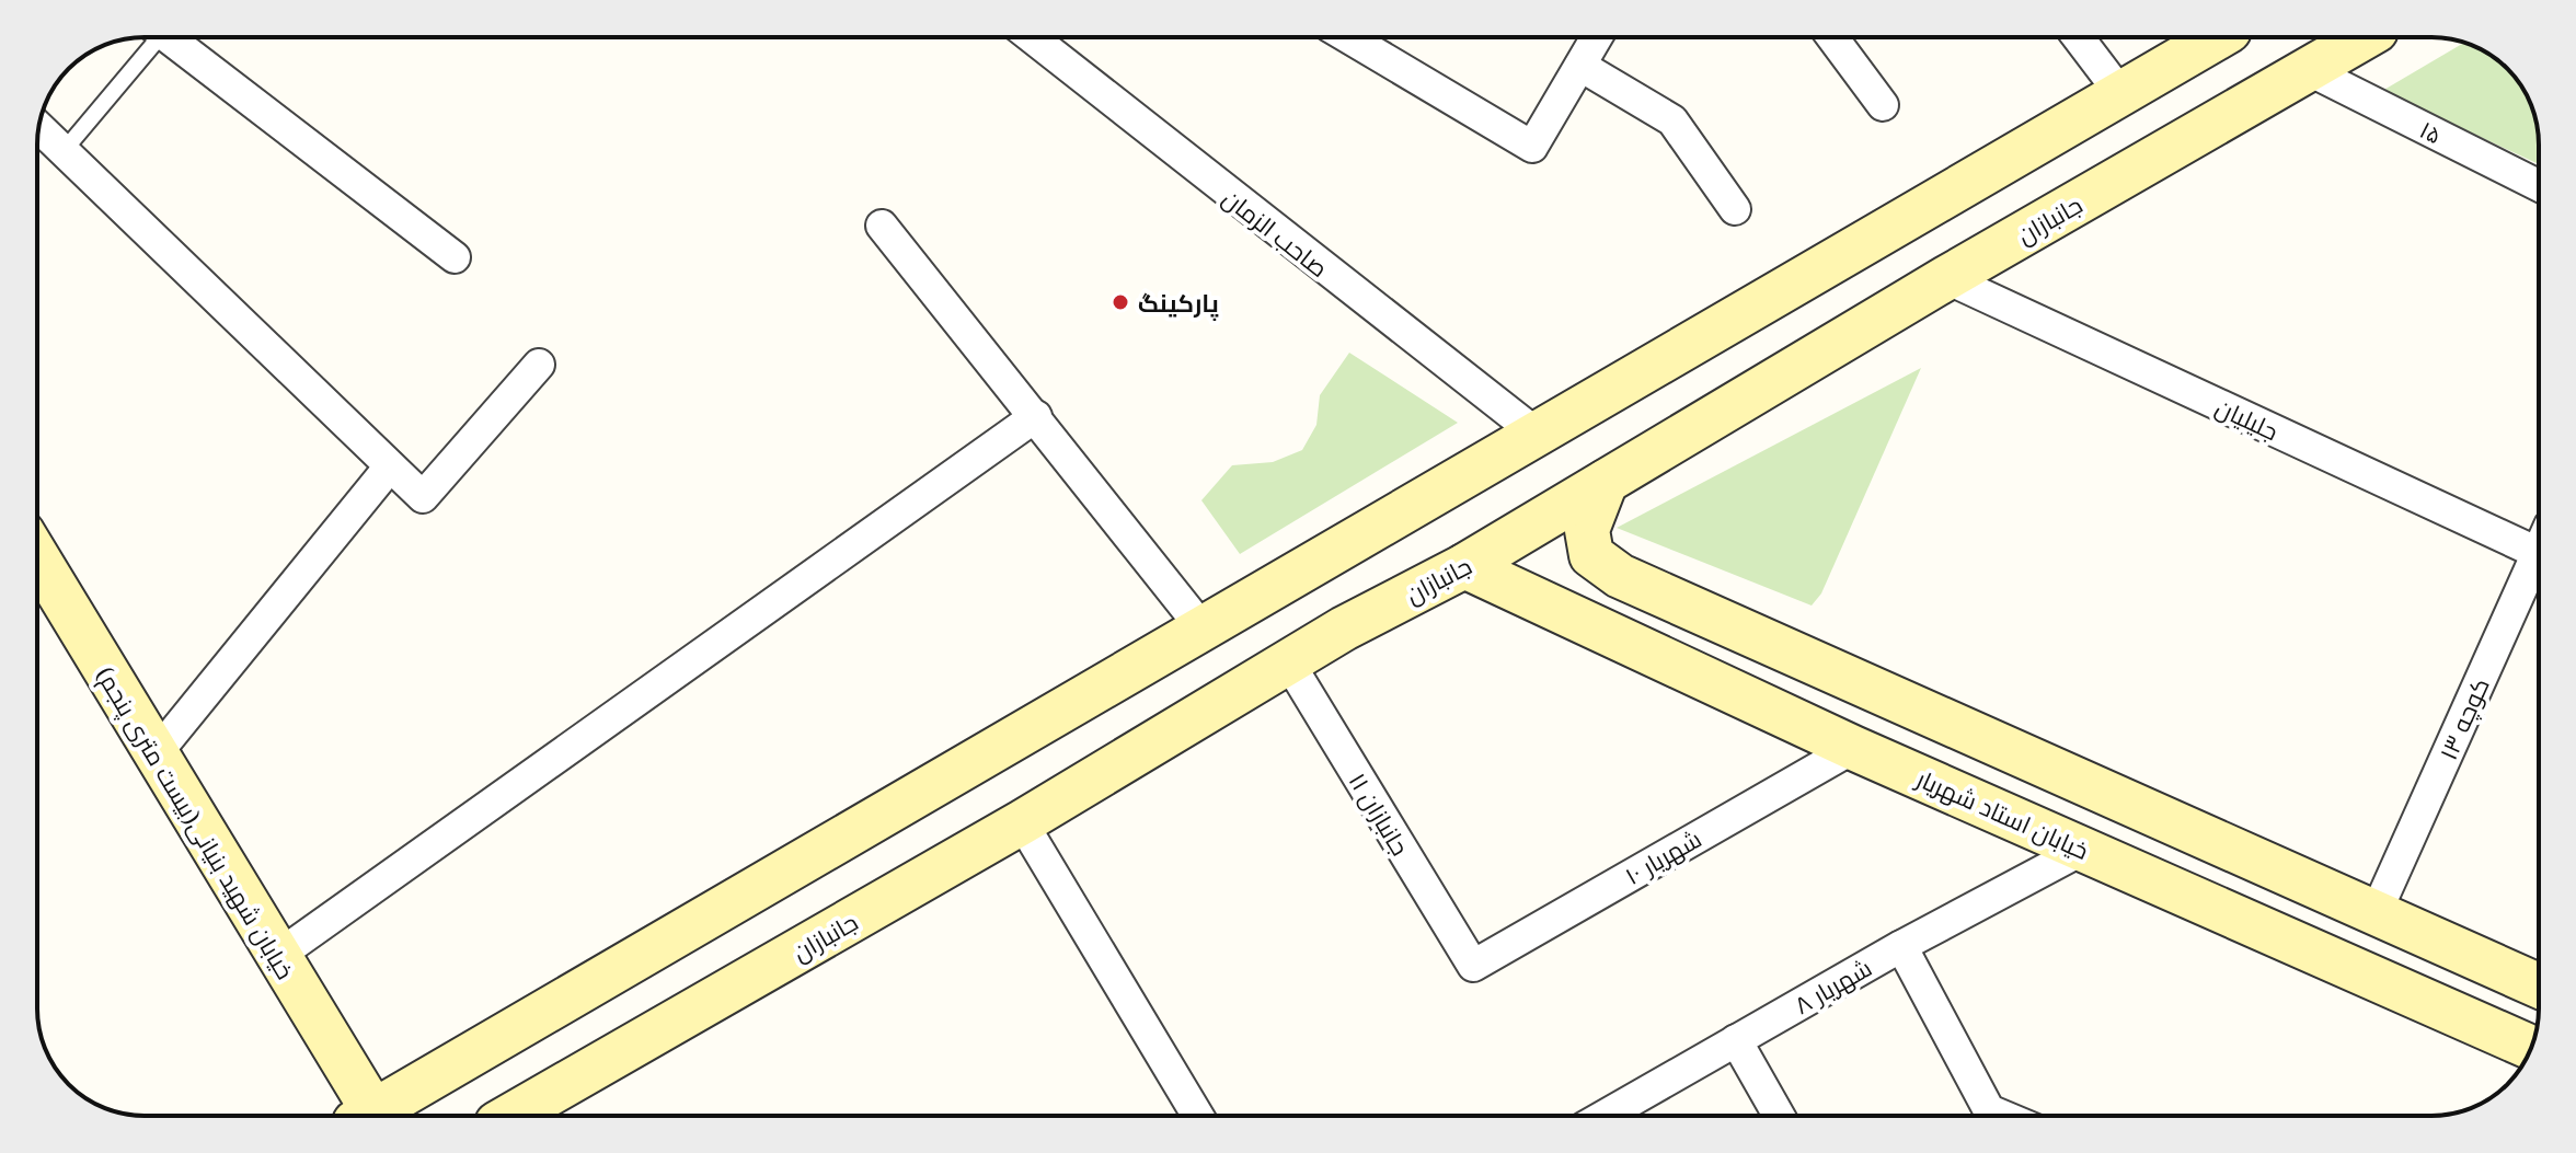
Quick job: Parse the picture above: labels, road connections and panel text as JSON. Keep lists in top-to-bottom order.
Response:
{
  "streets": {
    "street": [
      "۱۵",
      "جانبازان",
      "صاحب الزمان",
      "جلیلیان",
      "کوچه ۱۳",
      "۱۱ جانبازان",
      "خیابان استاد شهریار",
      "خیابان شهید بنیانی(بیست متری پنجم)",
      "شهریار ۱۰",
      "شهریار ۸"
    ]
  },
  "crossings": [
    ["۱۵", "جانبازان"],
    ["جانبازان", "جلیلیان"],
    ["جانبازان", "۱۱ جانبازان"],
    ["جانبازان", "خیابان استاد شهریار"],
    ["۱۱ جانبازان", "شهریار ۱۰"],
    ["خیابان استاد شهریار", "شهریار ۱۰"],
    ["خیابان استاد شهریار", "شهریار ۸"]
  ],
  "places": ["پارکینگ"]
}
